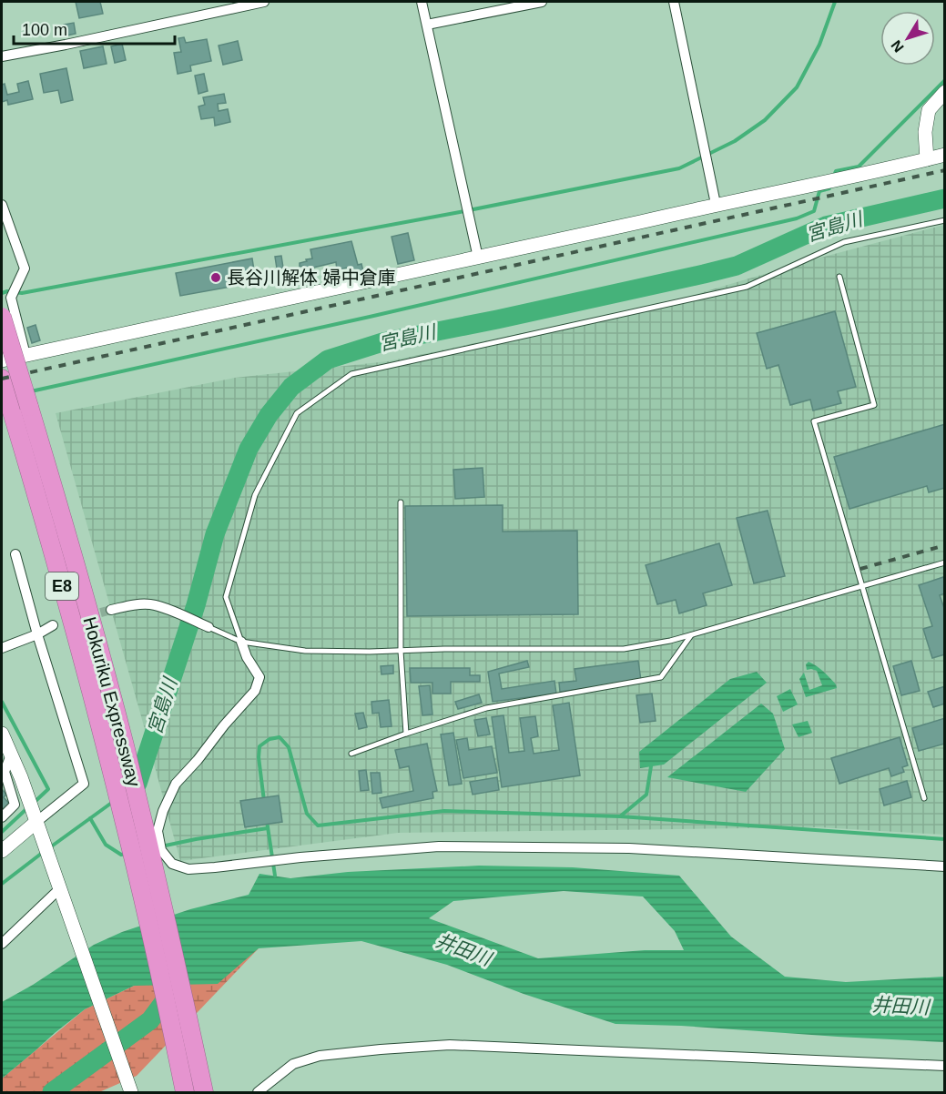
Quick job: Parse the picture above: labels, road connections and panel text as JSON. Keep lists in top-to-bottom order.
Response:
{
  "streets": {
    "highway": ["E8", "Hokuriku Expressway"]
  },
  "water": ["宮島川", "井田川"],
  "places": ["長谷川解体 婦中倉庫"],
  "scale_bar": "100 m",
  "north": "bottom left"
}
